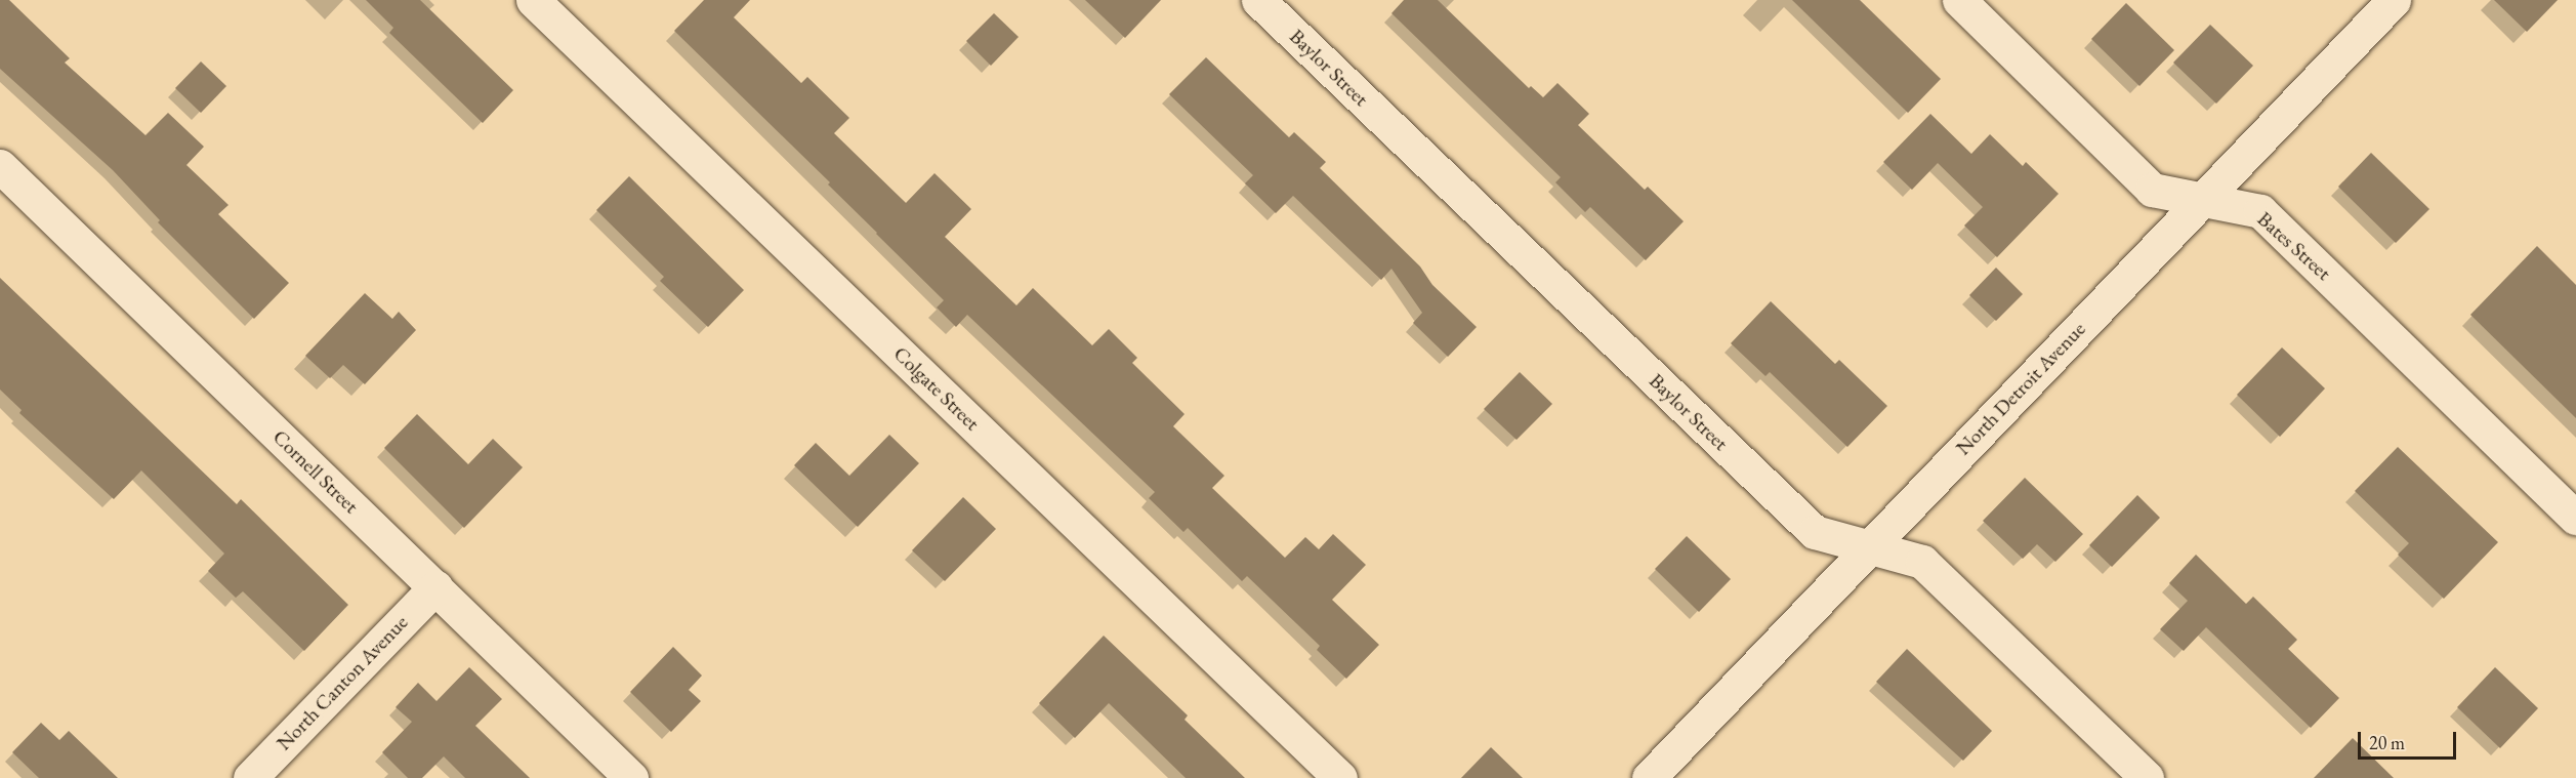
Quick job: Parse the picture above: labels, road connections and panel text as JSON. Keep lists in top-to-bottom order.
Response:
{
  "streets": {
    "street": [
      "Baylor Street",
      "Bates Street",
      "Colgate Street",
      "North Detroit Avenue",
      "Cornell Street",
      "North Canton Avenue"
    ]
  },
  "crossings": [
    ["Baylor Street", "North Detroit Avenue"],
    ["Bates Street", "North Detroit Avenue"],
    ["Cornell Street", "North Canton Avenue"]
  ],
  "scale_bar": "20 m"
}
